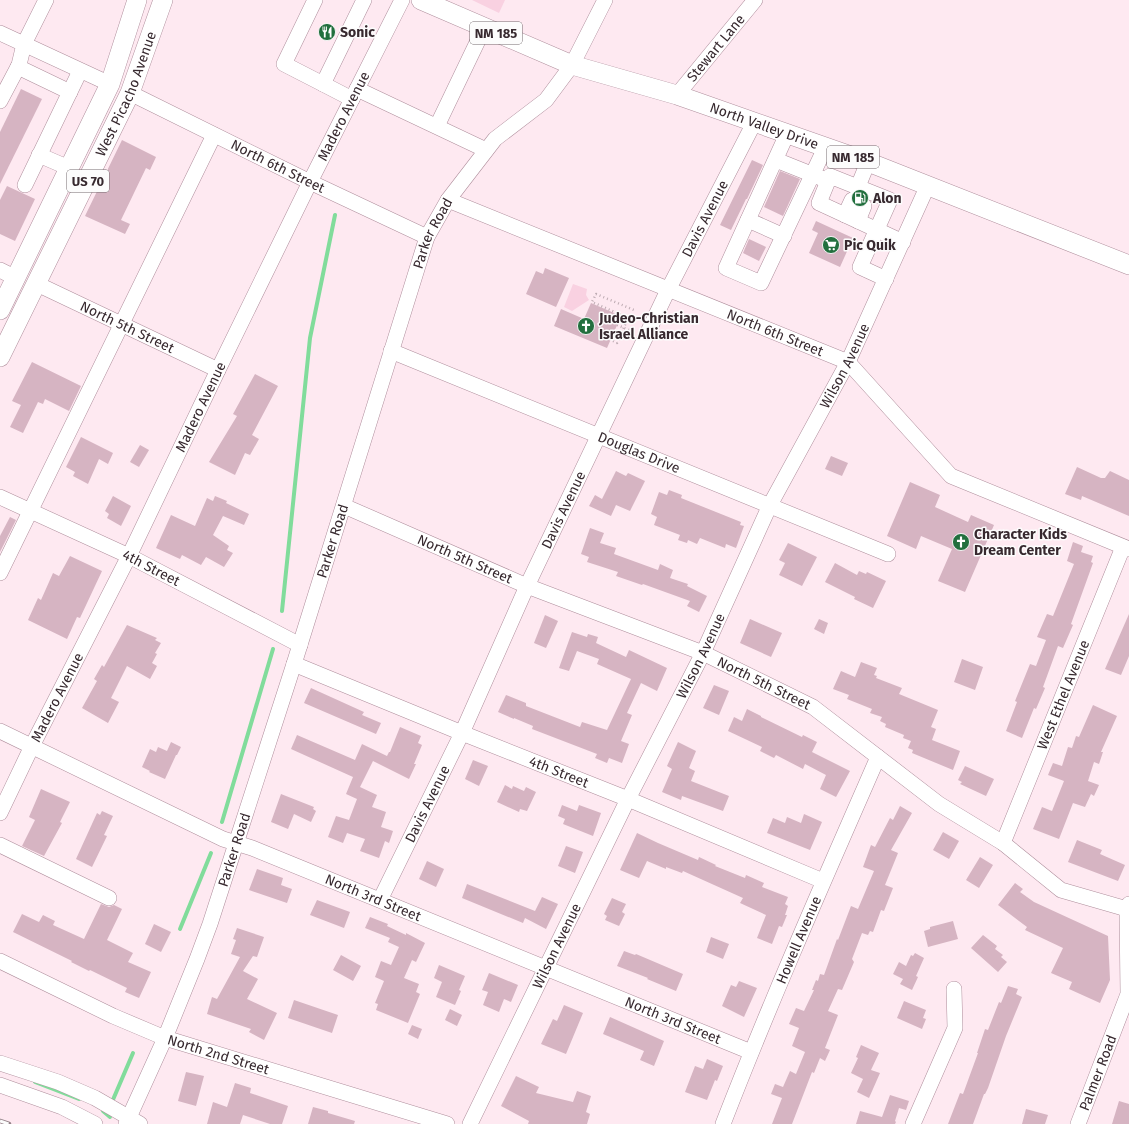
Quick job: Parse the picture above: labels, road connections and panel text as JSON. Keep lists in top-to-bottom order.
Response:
{
  "streets": {
    "main road": [
      "NM 185",
      "West Picacho Avenue",
      "North Valley Drive",
      "US 70"
    ],
    "street": [
      "Stewart Lane",
      "Madero Avenue",
      "North 6th Street",
      "Davis Avenue",
      "Parker Road",
      "North 5th Street",
      "Wilson Avenue",
      "Douglas Drive",
      "4th Street",
      "West Ethel Avenue",
      "North 3rd Street",
      "Howell Avenue",
      "North 2nd Street",
      "Palmer Road"
    ]
  },
  "crossings": [
    ["Stewart Lane", "North Valley Drive"],
    ["West Picacho Avenue", "North 6th Street"],
    ["West Picacho Avenue", "North 5th Street"],
    ["Madero Avenue", "North 6th Street"],
    ["Madero Avenue", "North 5th Street"],
    ["Madero Avenue", "4th Street"],
    ["Madero Avenue", "North 3rd Street"],
    ["North Valley Drive", "Davis Avenue"],
    ["North Valley Drive", "Parker Road"],
    ["North Valley Drive", "Wilson Avenue"],
    ["North 6th Street", "Davis Avenue"],
    ["North 6th Street", "Parker Road"],
    ["North 6th Street", "Wilson Avenue"],
    ["North 6th Street", "West Ethel Avenue"],
    ["Davis Avenue", "North 5th Street"],
    ["Davis Avenue", "Douglas Drive"],
    ["Davis Avenue", "4th Street"],
    ["Davis Avenue", "North 3rd Street"],
    ["Parker Road", "North 5th Street"],
    ["Parker Road", "Douglas Drive"],
    ["Parker Road", "4th Street"],
    ["Parker Road", "North 3rd Street"],
    ["Parker Road", "North 2nd Street"],
    ["North 5th Street", "Wilson Avenue"],
    ["North 5th Street", "West Ethel Avenue"],
    ["North 5th Street", "Howell Avenue"],
    ["North 5th Street", "Palmer Road"],
    ["Wilson Avenue", "Douglas Drive"],
    ["Wilson Avenue", "4th Street"],
    ["Wilson Avenue", "North 3rd Street"],
    ["4th Street", "Howell Avenue"],
    ["North 3rd Street", "Howell Avenue"]
  ],
  "places": {
    "restaurant": ["Sonic"],
    "fuel station": ["Alon"],
    "supermarket": ["Pic Quik"],
    "church": ["Judeo-Christian Israel Alliance", "Character Kids Dream Center"]
  }
}
